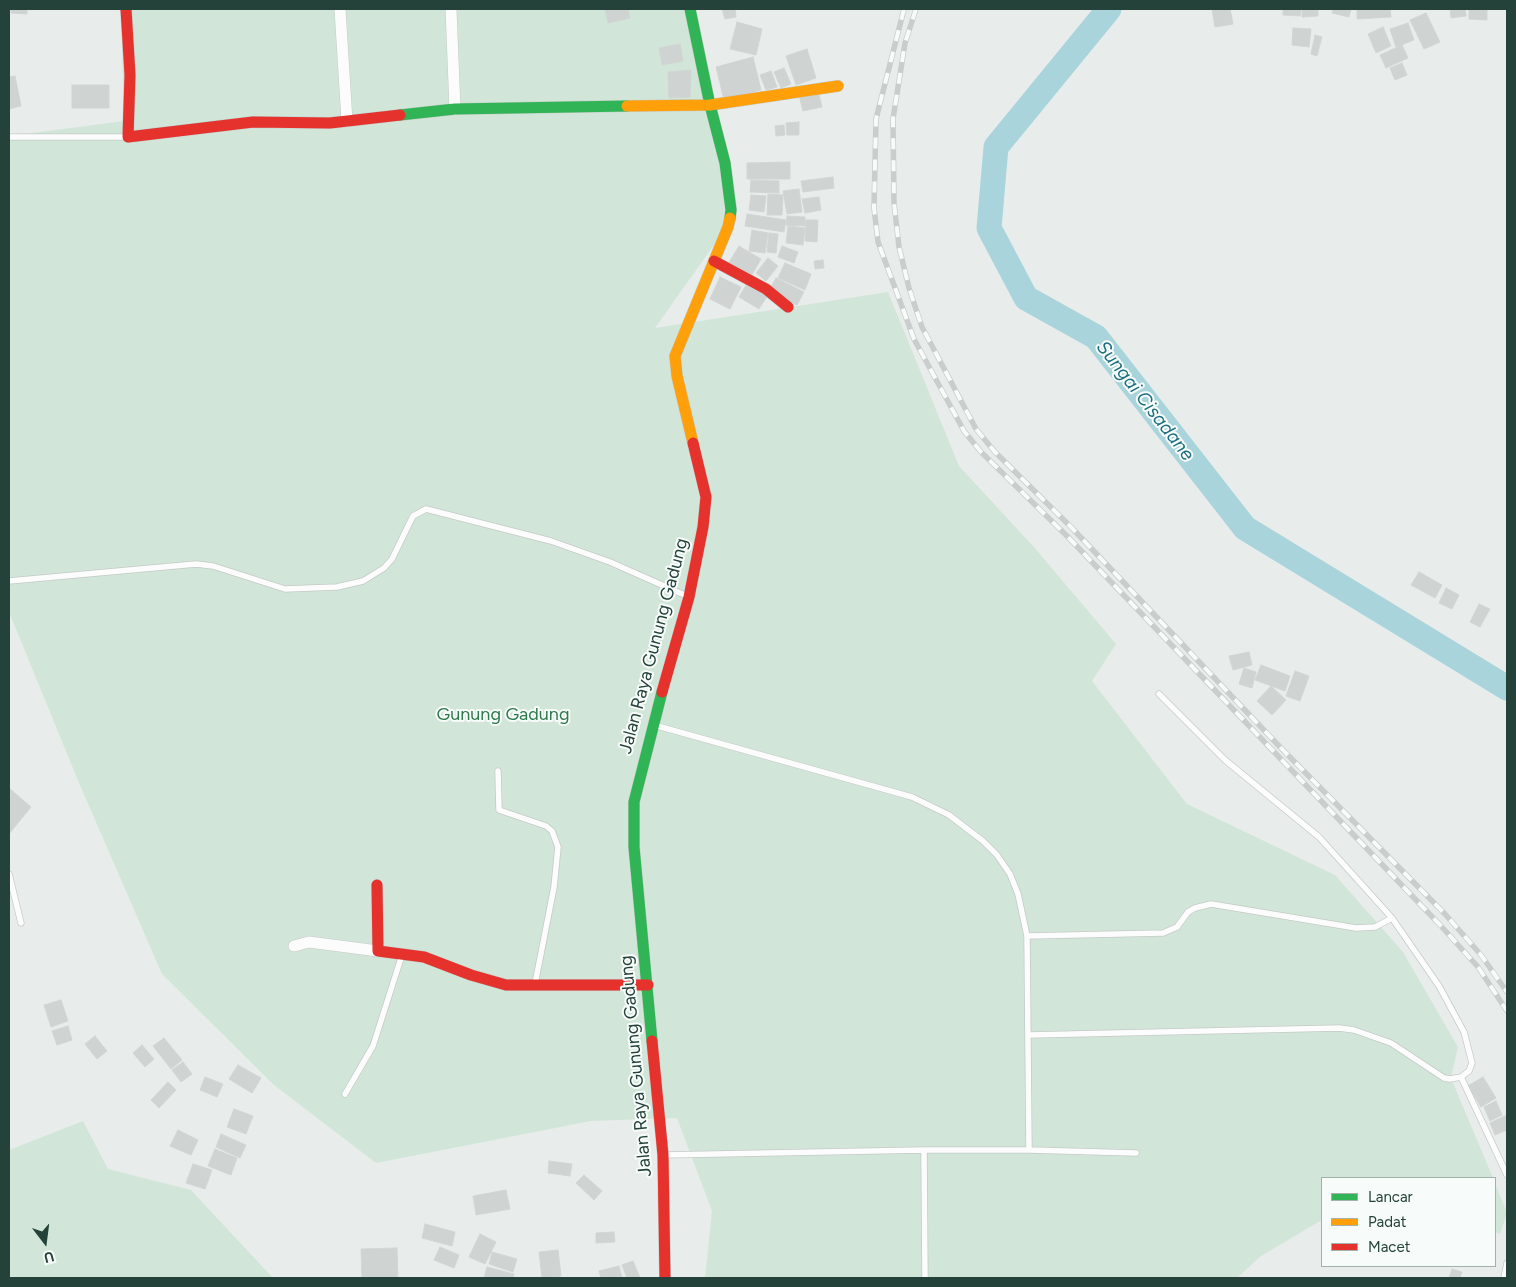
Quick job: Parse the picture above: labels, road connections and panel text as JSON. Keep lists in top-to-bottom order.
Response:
{
  "streets": {
    "street": ["Jalan Raya Gunung Gadung"]
  },
  "water": ["Sungai Cisadane"],
  "parks": ["Gunung Gadung"],
  "legend": ["Lancar", "Padat", "Macet"],
  "north": "bottom"
}
